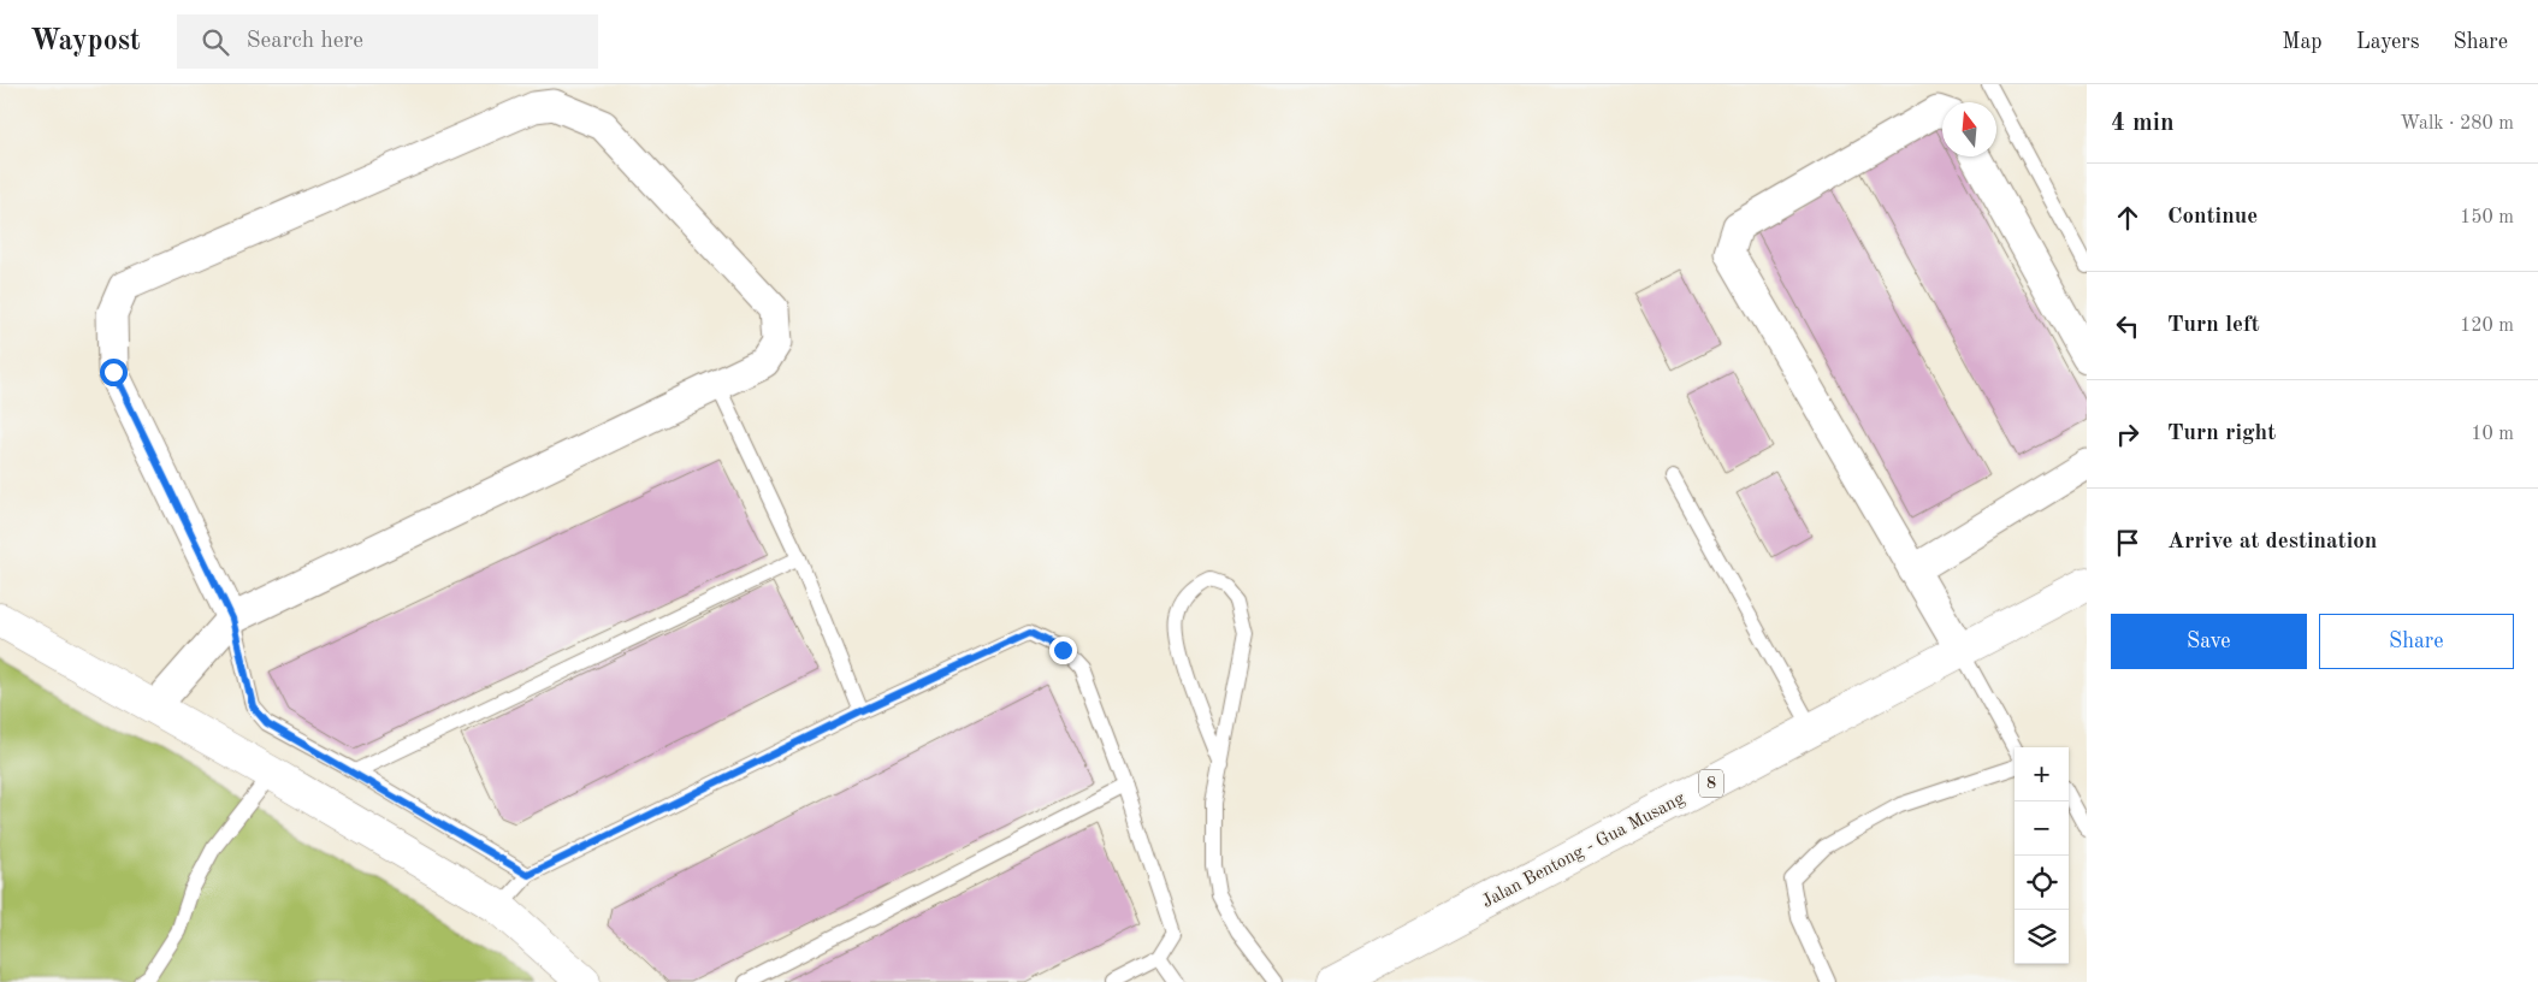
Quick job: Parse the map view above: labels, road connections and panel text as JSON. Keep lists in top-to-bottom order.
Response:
{
  "streets": {
    "main road": ["8", "Jalan Bentong - Gua Musang"]
  },
  "north": "top",
  "page": {
    "header": "Waypost",
    "search": "Search here",
    "nav": ["Map", "Layers", "Share"],
    "heading": ["4 min", "Walk · 280 m"],
    "list": [
      ["Continue", "150 m"],
      ["Turn left", "120 m"],
      ["Turn right", "10 m"],
      "Arrive at destination"
    ],
    "buttons": ["Save", "Share"],
    "map_buttons": ["+", "−"]
  }
}
